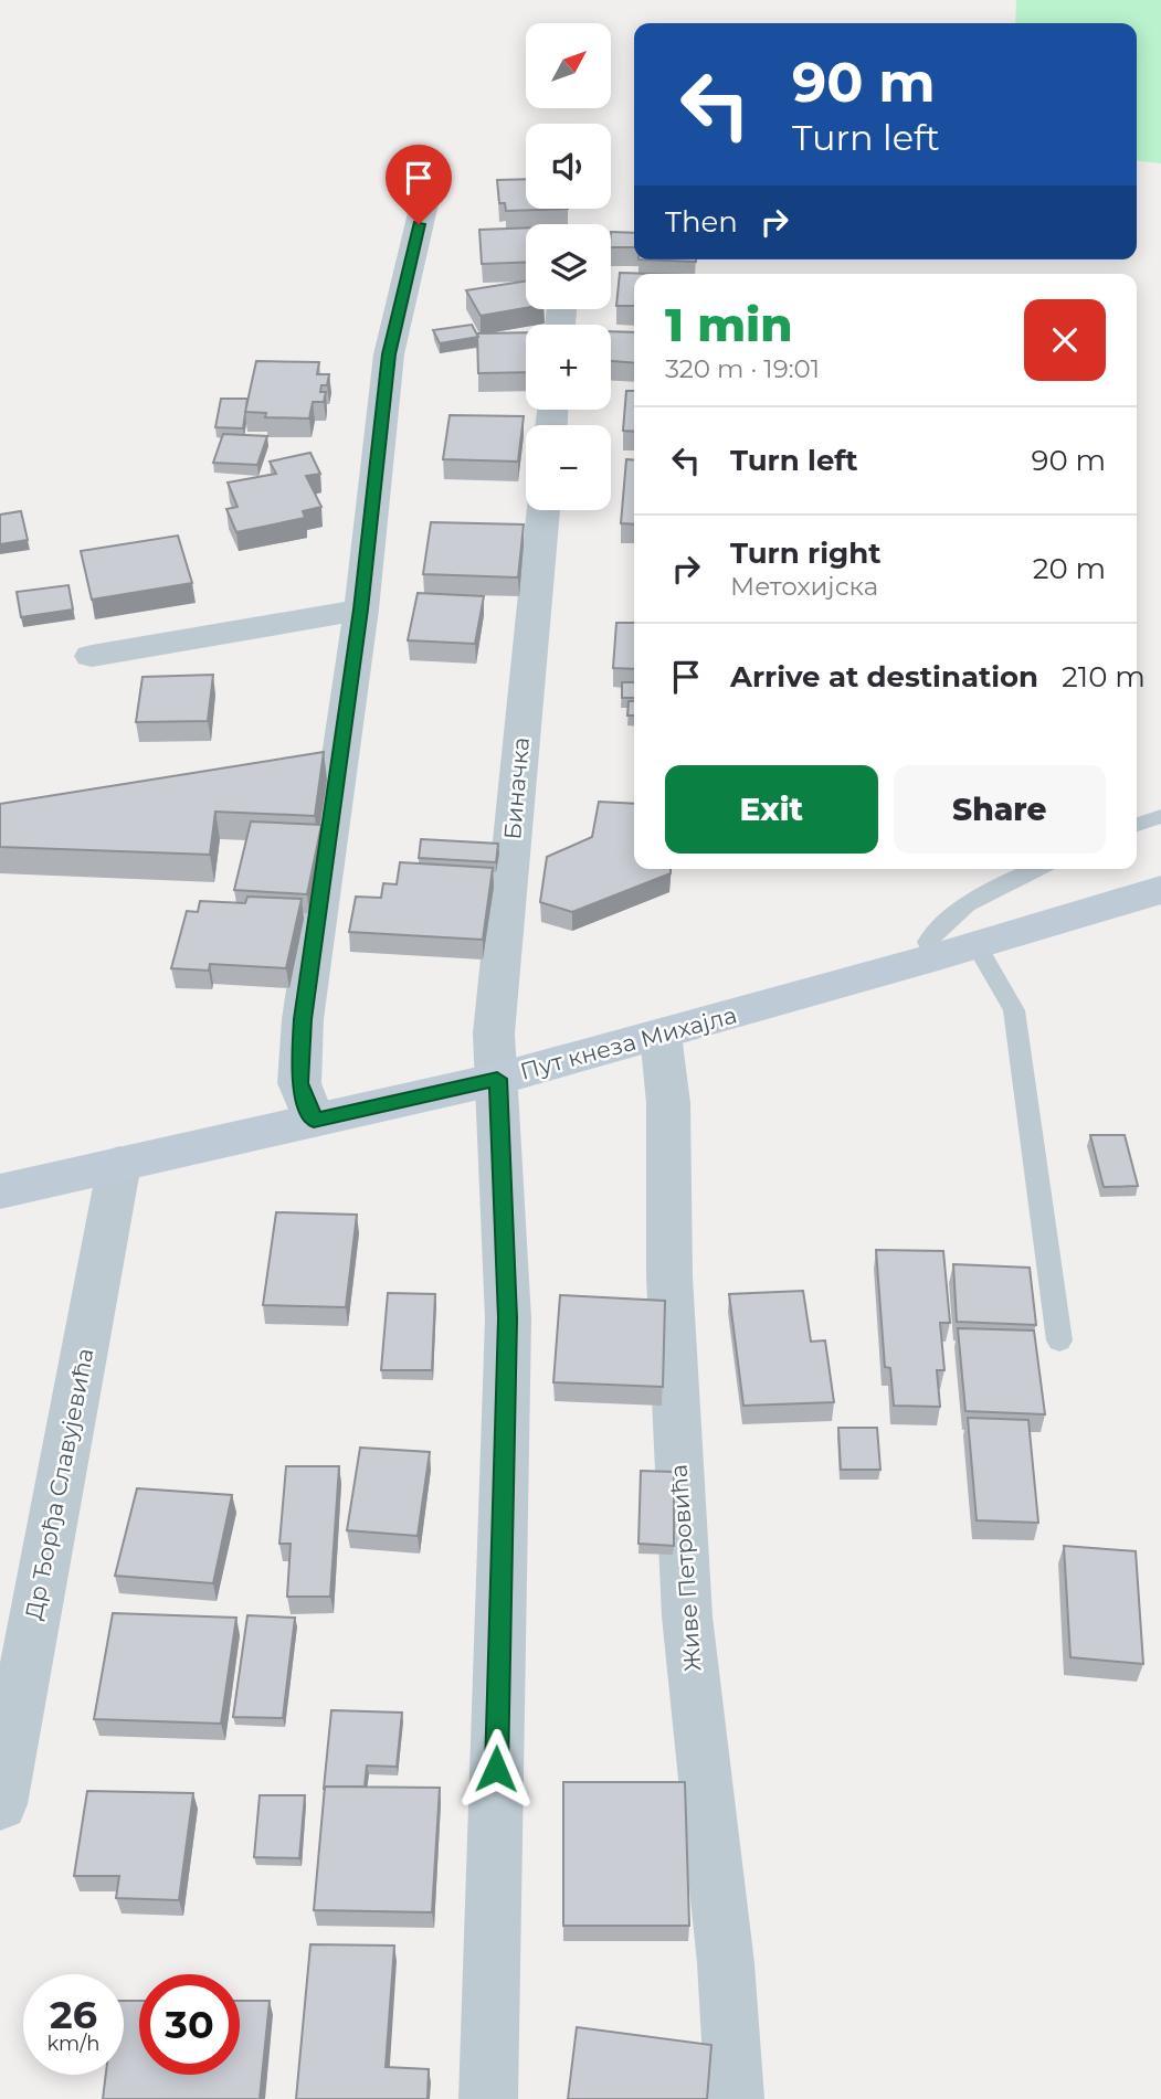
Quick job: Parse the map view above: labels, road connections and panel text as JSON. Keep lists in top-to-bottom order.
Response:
{
  "streets": {
    "main road": ["Пут кнеза Михајла"],
    "street": ["Биначка", "Др Ђорђа Славујевића", "Живе Петровића"]
  },
  "crossings": [
    ["Биначка", "Пут кнеза Михајла"],
    ["Пут кнеза Михајла", "Др Ђорђа Славујевића"],
    ["Пут кнеза Михајла", "Живе Петровића"]
  ],
  "north": "top right",
  "page": {
    "map_buttons": ["+", "−"],
    "turn": ["90 m", "Turn left"],
    "then": "Then",
    "heading": ["1 min", "320 m · 19:01"],
    "list": [
      {
        "name": "Turn left",
        "value": "90 m"
      },
      {
        "name": "Turn right",
        "note": "Метохијска",
        "value": "20 m"
      },
      {
        "name": "Arrive at destination",
        "value": "210 m"
      }
    ],
    "buttons": ["Exit", "Share"],
    "speed": "26 km/h",
    "limit": "30"
  }
}
